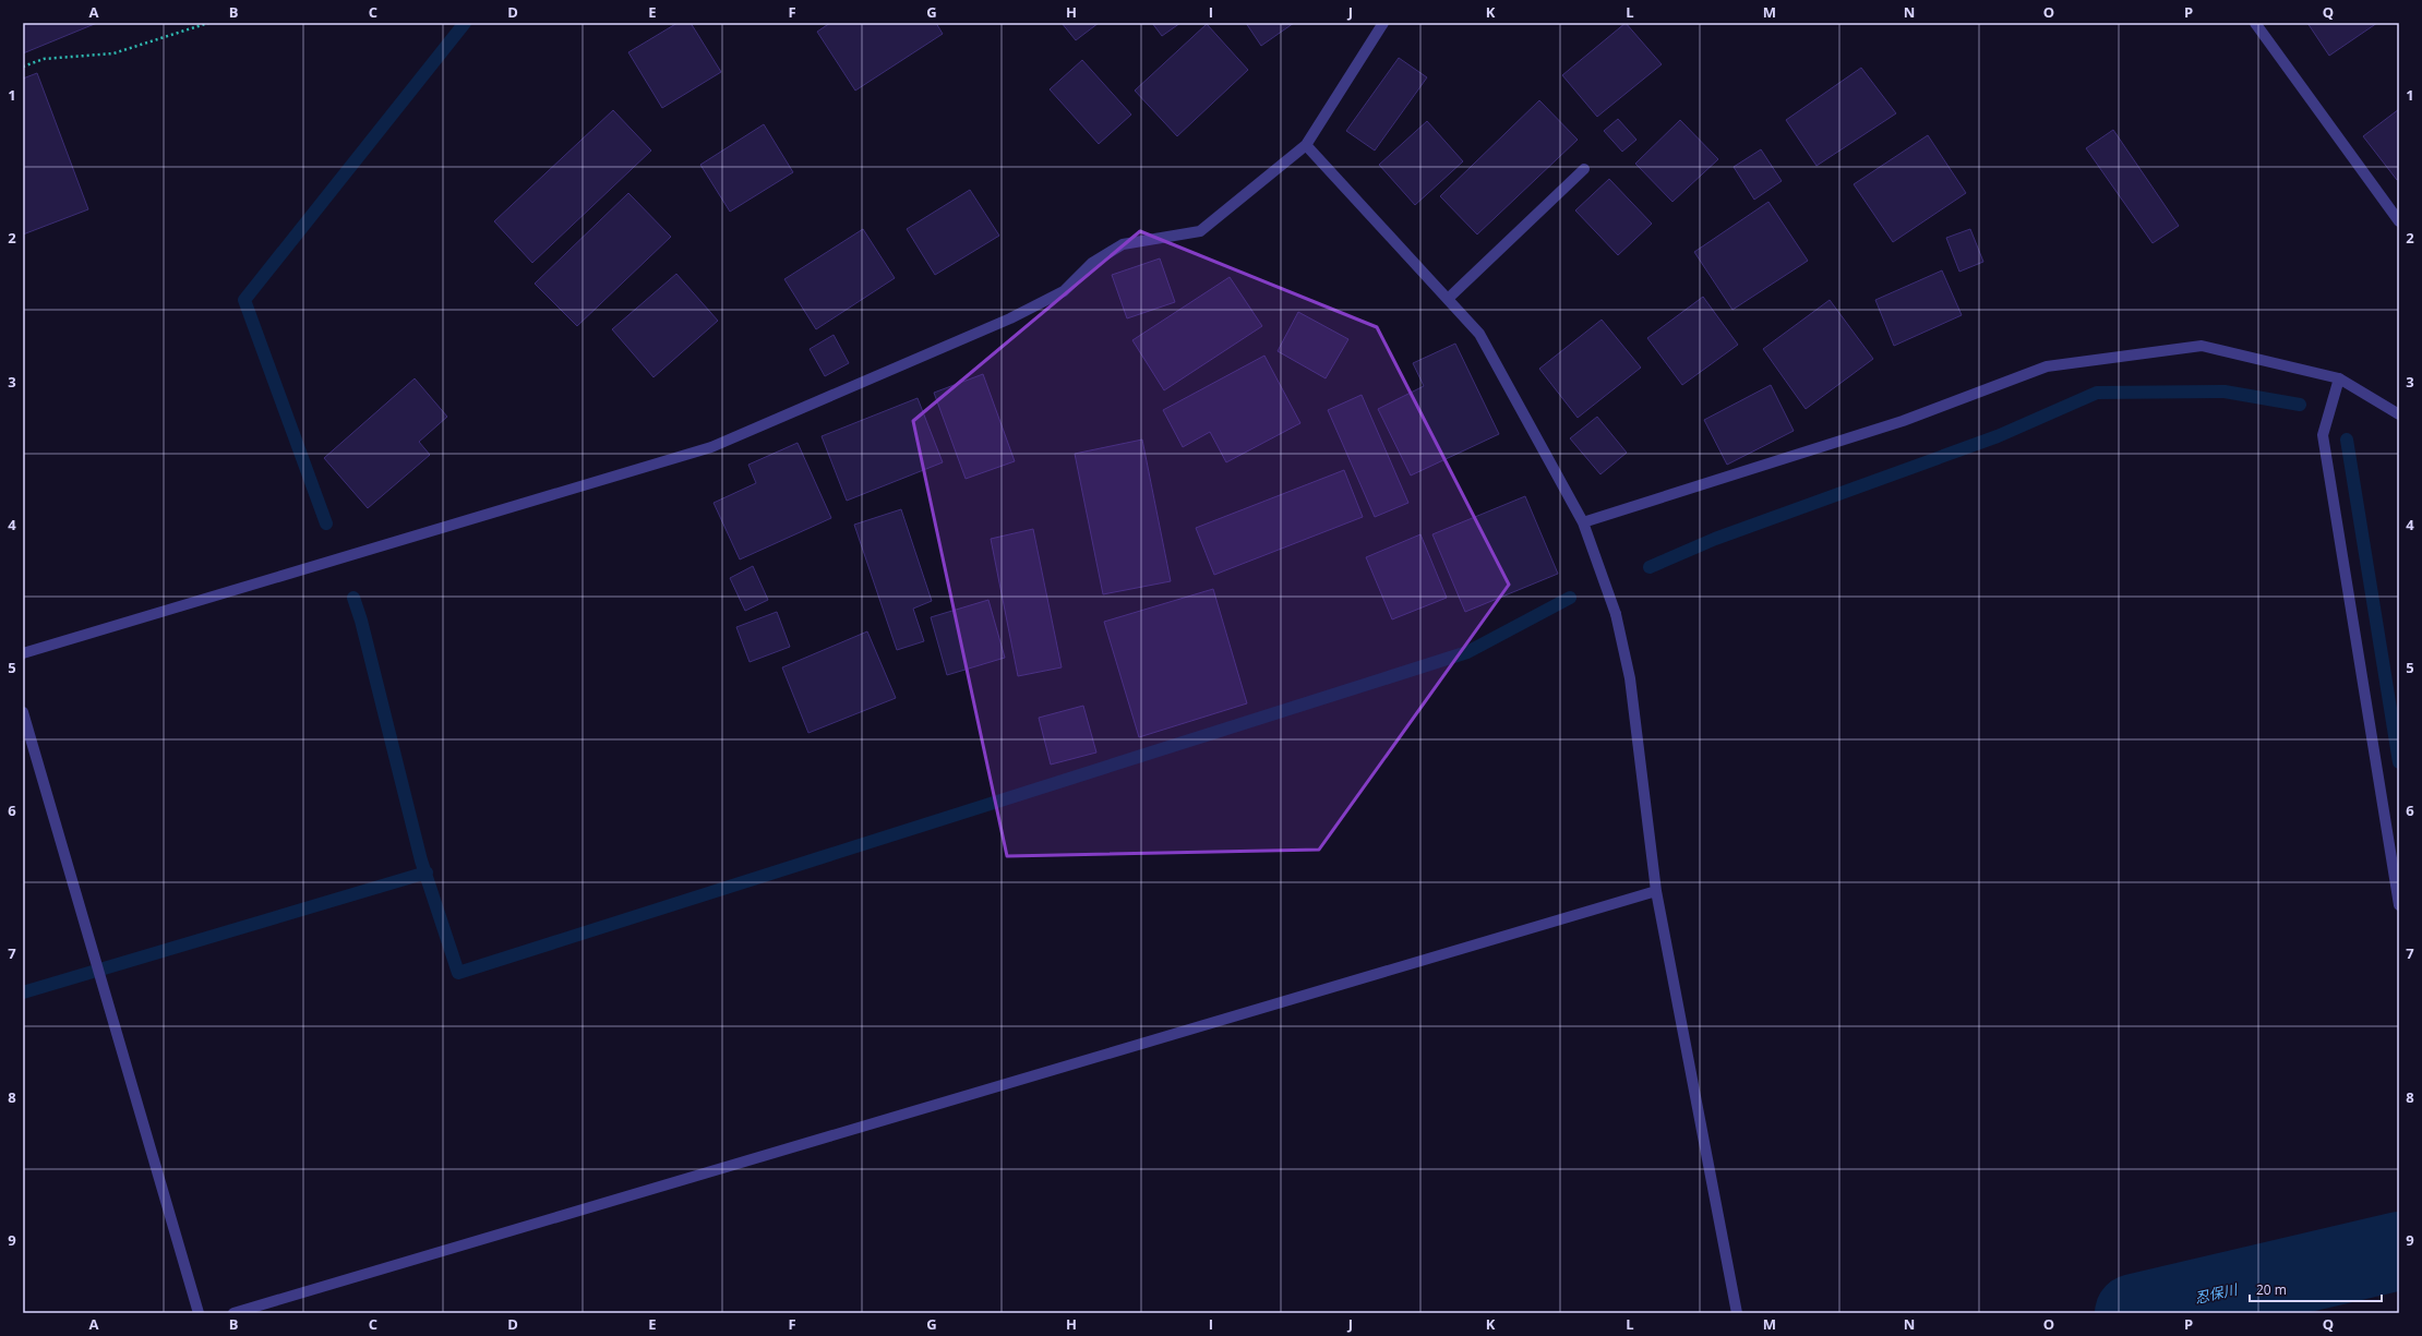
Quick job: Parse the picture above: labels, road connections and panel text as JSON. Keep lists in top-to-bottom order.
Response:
{
  "water": ["忍保川"],
  "scale_bar": "20 m",
  "grid": {
    "columns": [
      "A",
      "B",
      "C",
      "D",
      "E",
      "F",
      "G",
      "H",
      "I",
      "J",
      "K",
      "L",
      "M",
      "N",
      "O",
      "P",
      "Q"
    ],
    "rows": [
      "1",
      "2",
      "3",
      "4",
      "5",
      "6",
      "7",
      "8",
      "9"
    ]
  }
}
